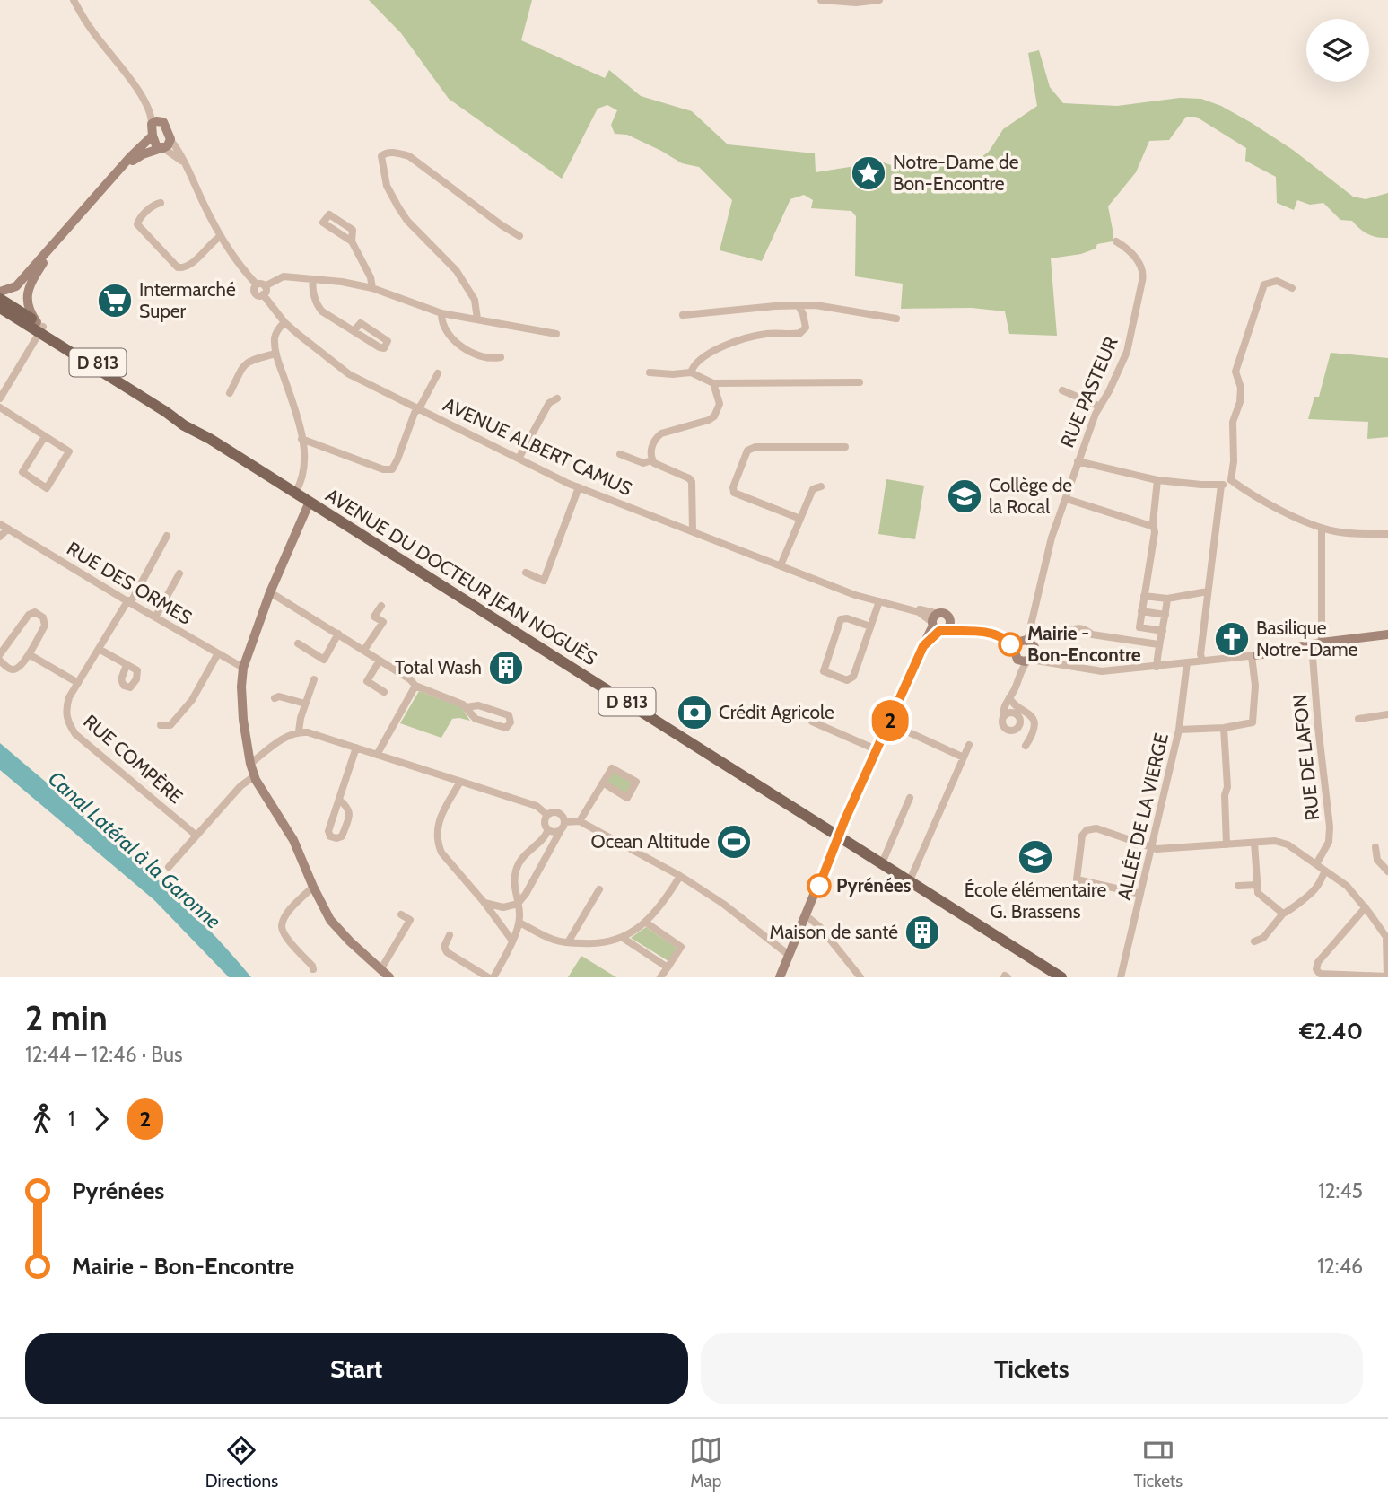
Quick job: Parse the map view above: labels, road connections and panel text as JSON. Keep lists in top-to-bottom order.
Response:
{
  "streets": {
    "main road": ["D 813", "AVENUE DU DOCTEUR JEAN NOGUÈS"],
    "street": [
      "RUE PASTEUR",
      "AVENUE ALBERT CAMUS",
      "RUE DES ORMES",
      "RUE DE LAFON",
      "RUE COMPÈRE",
      "ALLÉE DE LA VIERGE"
    ]
  },
  "crossings": [
    ["RUE DES ORMES", "RUE COMPÈRE"]
  ],
  "water": ["Canal Latéral à la Garonne"],
  "places": {
    "place": ["Notre-Dame de Bon-Encontre"],
    "supermarket": ["Intermarché Super"],
    "school or university": ["Collège de la Rocal", "École élémentaire G. Brassens"],
    "church": ["Basilique Notre-Dame"],
    "other": ["Mairie - Bon-Encontre", "Pyrénées"],
    "building": ["Total Wash", "Maison de santé"],
    "bank": ["Crédit Agricole"],
    "sports": ["Ocean Altitude"]
  },
  "lines": ["bus line 2"],
  "page": {
    "on_map": "2",
    "heading": ["2 min", "12:44 – 12:46 · Bus", "€2.40"],
    "legs": ["1", "2"],
    "list": [
      {
        "name": "Pyrénées",
        "value": "12:45"
      },
      {
        "name": "Mairie - Bon-Encontre",
        "value": "12:46"
      }
    ],
    "buttons": ["Start", "Tickets"],
    "tabs": ["Directions", "Map", "Tickets"]
  }
}
